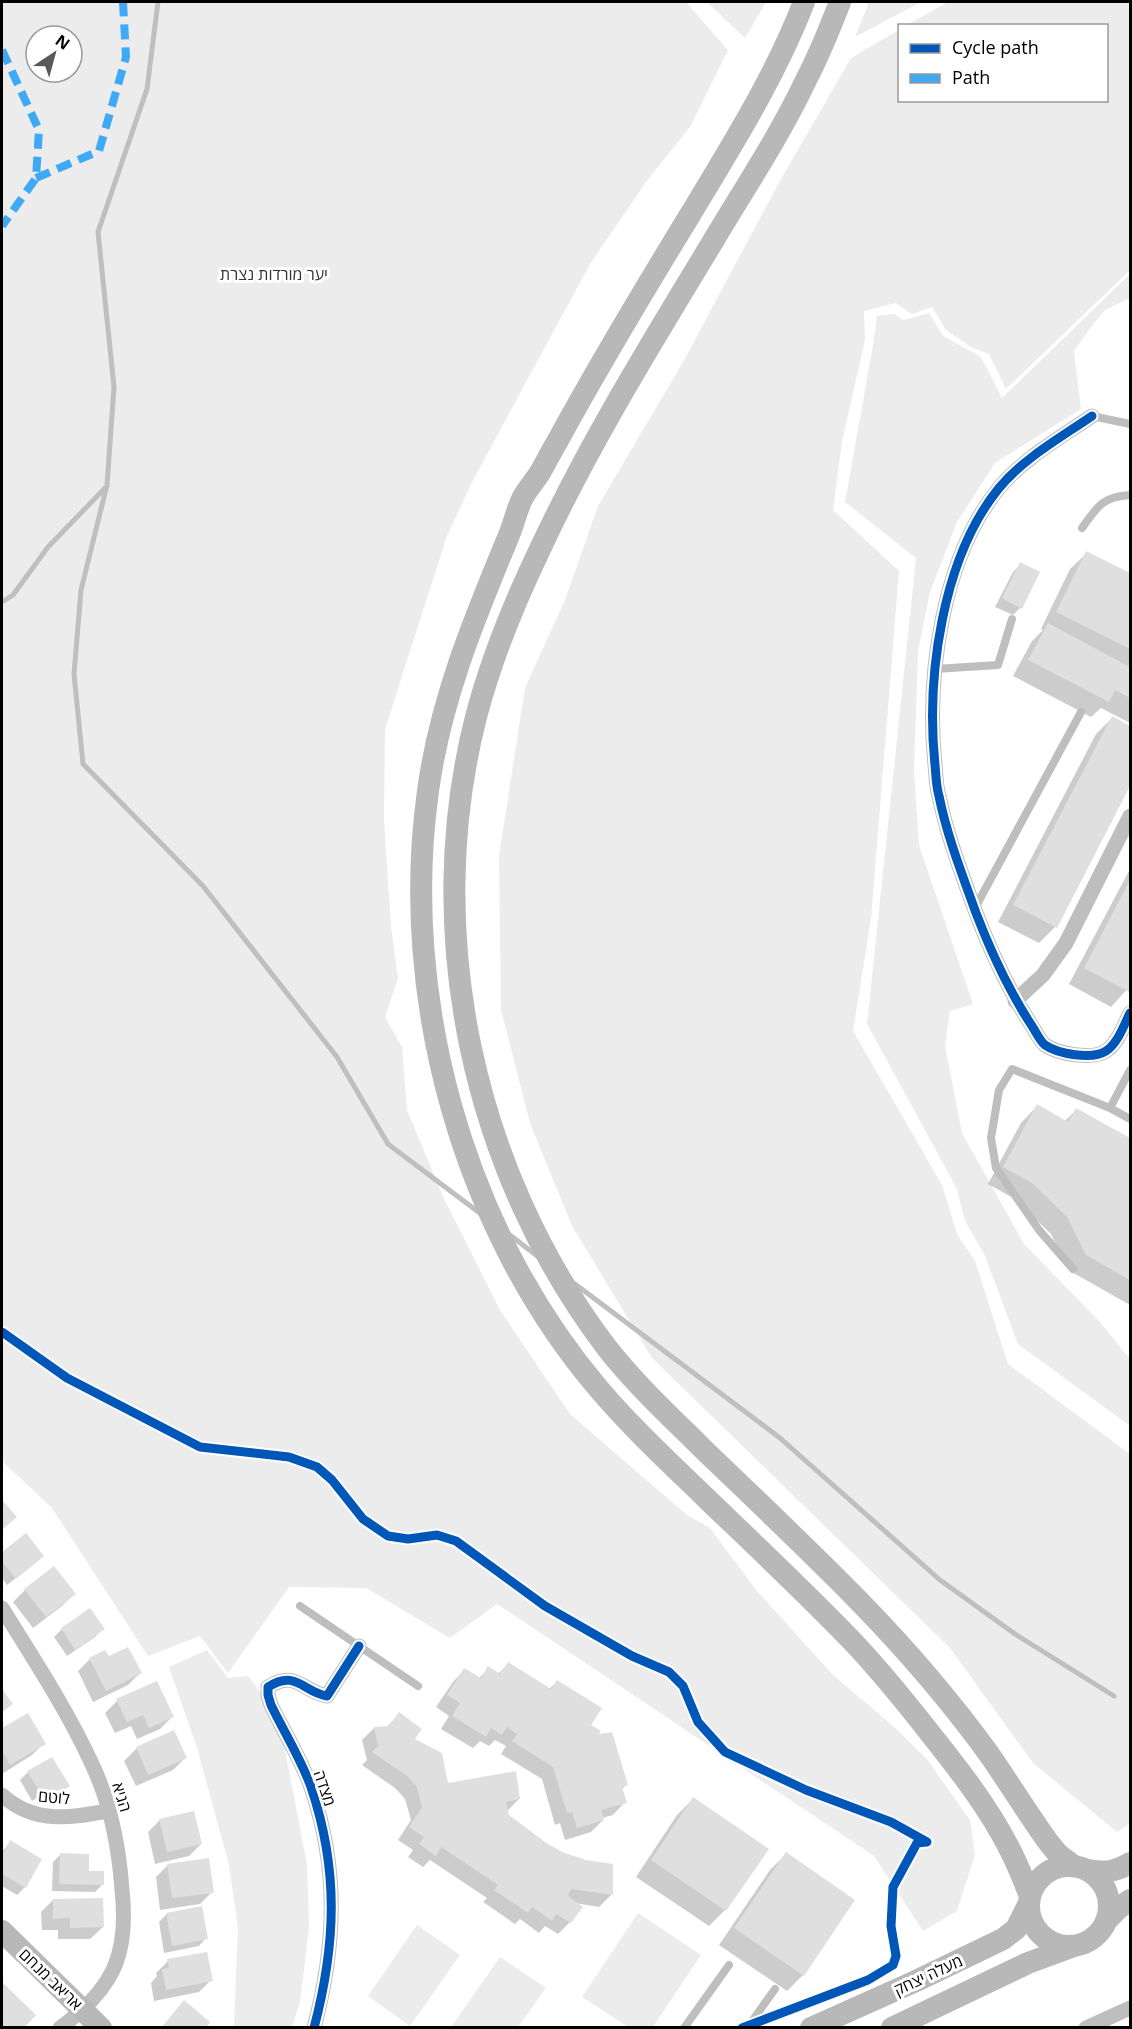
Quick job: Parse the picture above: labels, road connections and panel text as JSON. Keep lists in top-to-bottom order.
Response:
{
  "streets": {
    "main road": ["מעלה יצחק", "אריאב מנחם"],
    "street": ["מצדה", "לוטם", "הגיא"]
  },
  "crossings": [
    ["לוטם", "הגיא"],
    ["הגיא", "אריאב מנחם"]
  ],
  "parks": ["יער מורדות נצרת"],
  "legend": ["Cycle path", "Path"],
  "north": "top right"
}
